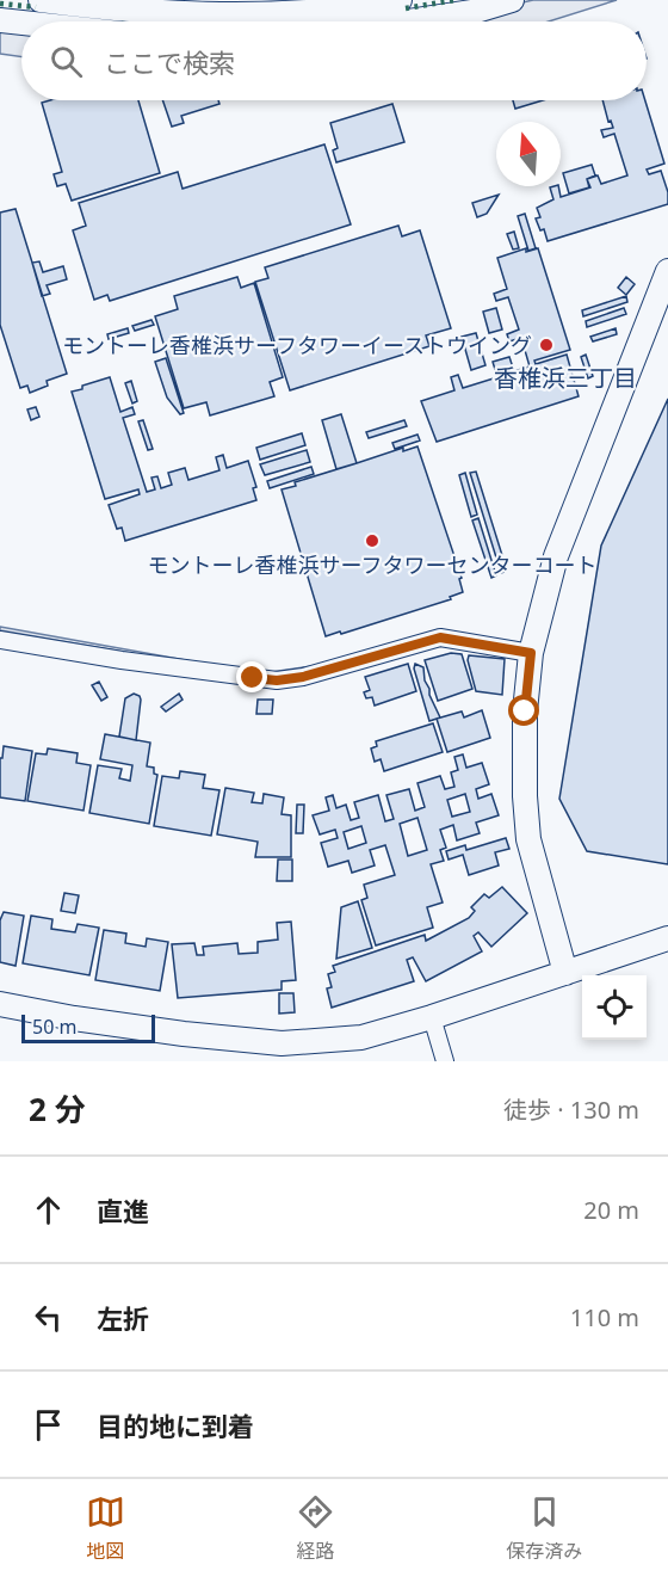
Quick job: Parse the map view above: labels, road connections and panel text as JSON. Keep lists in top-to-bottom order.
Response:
{
  "districts": ["香椎浜三丁目"],
  "places": ["モントーレ香椎浜サーフタワーイーストウイング", "モントーレ香椎浜サーフタワーセンターコート"],
  "scale_bar": "50 m",
  "north": "top",
  "page": {
    "search": "ここで検索",
    "scale": "50 m",
    "heading": ["2 分", "徒歩 · 130 m"],
    "list": [
      ["直進", "20 m"],
      ["左折", "110 m"],
      "目的地に到着"
    ],
    "nav": ["地図", "経路", "保存済み"]
  }
}
